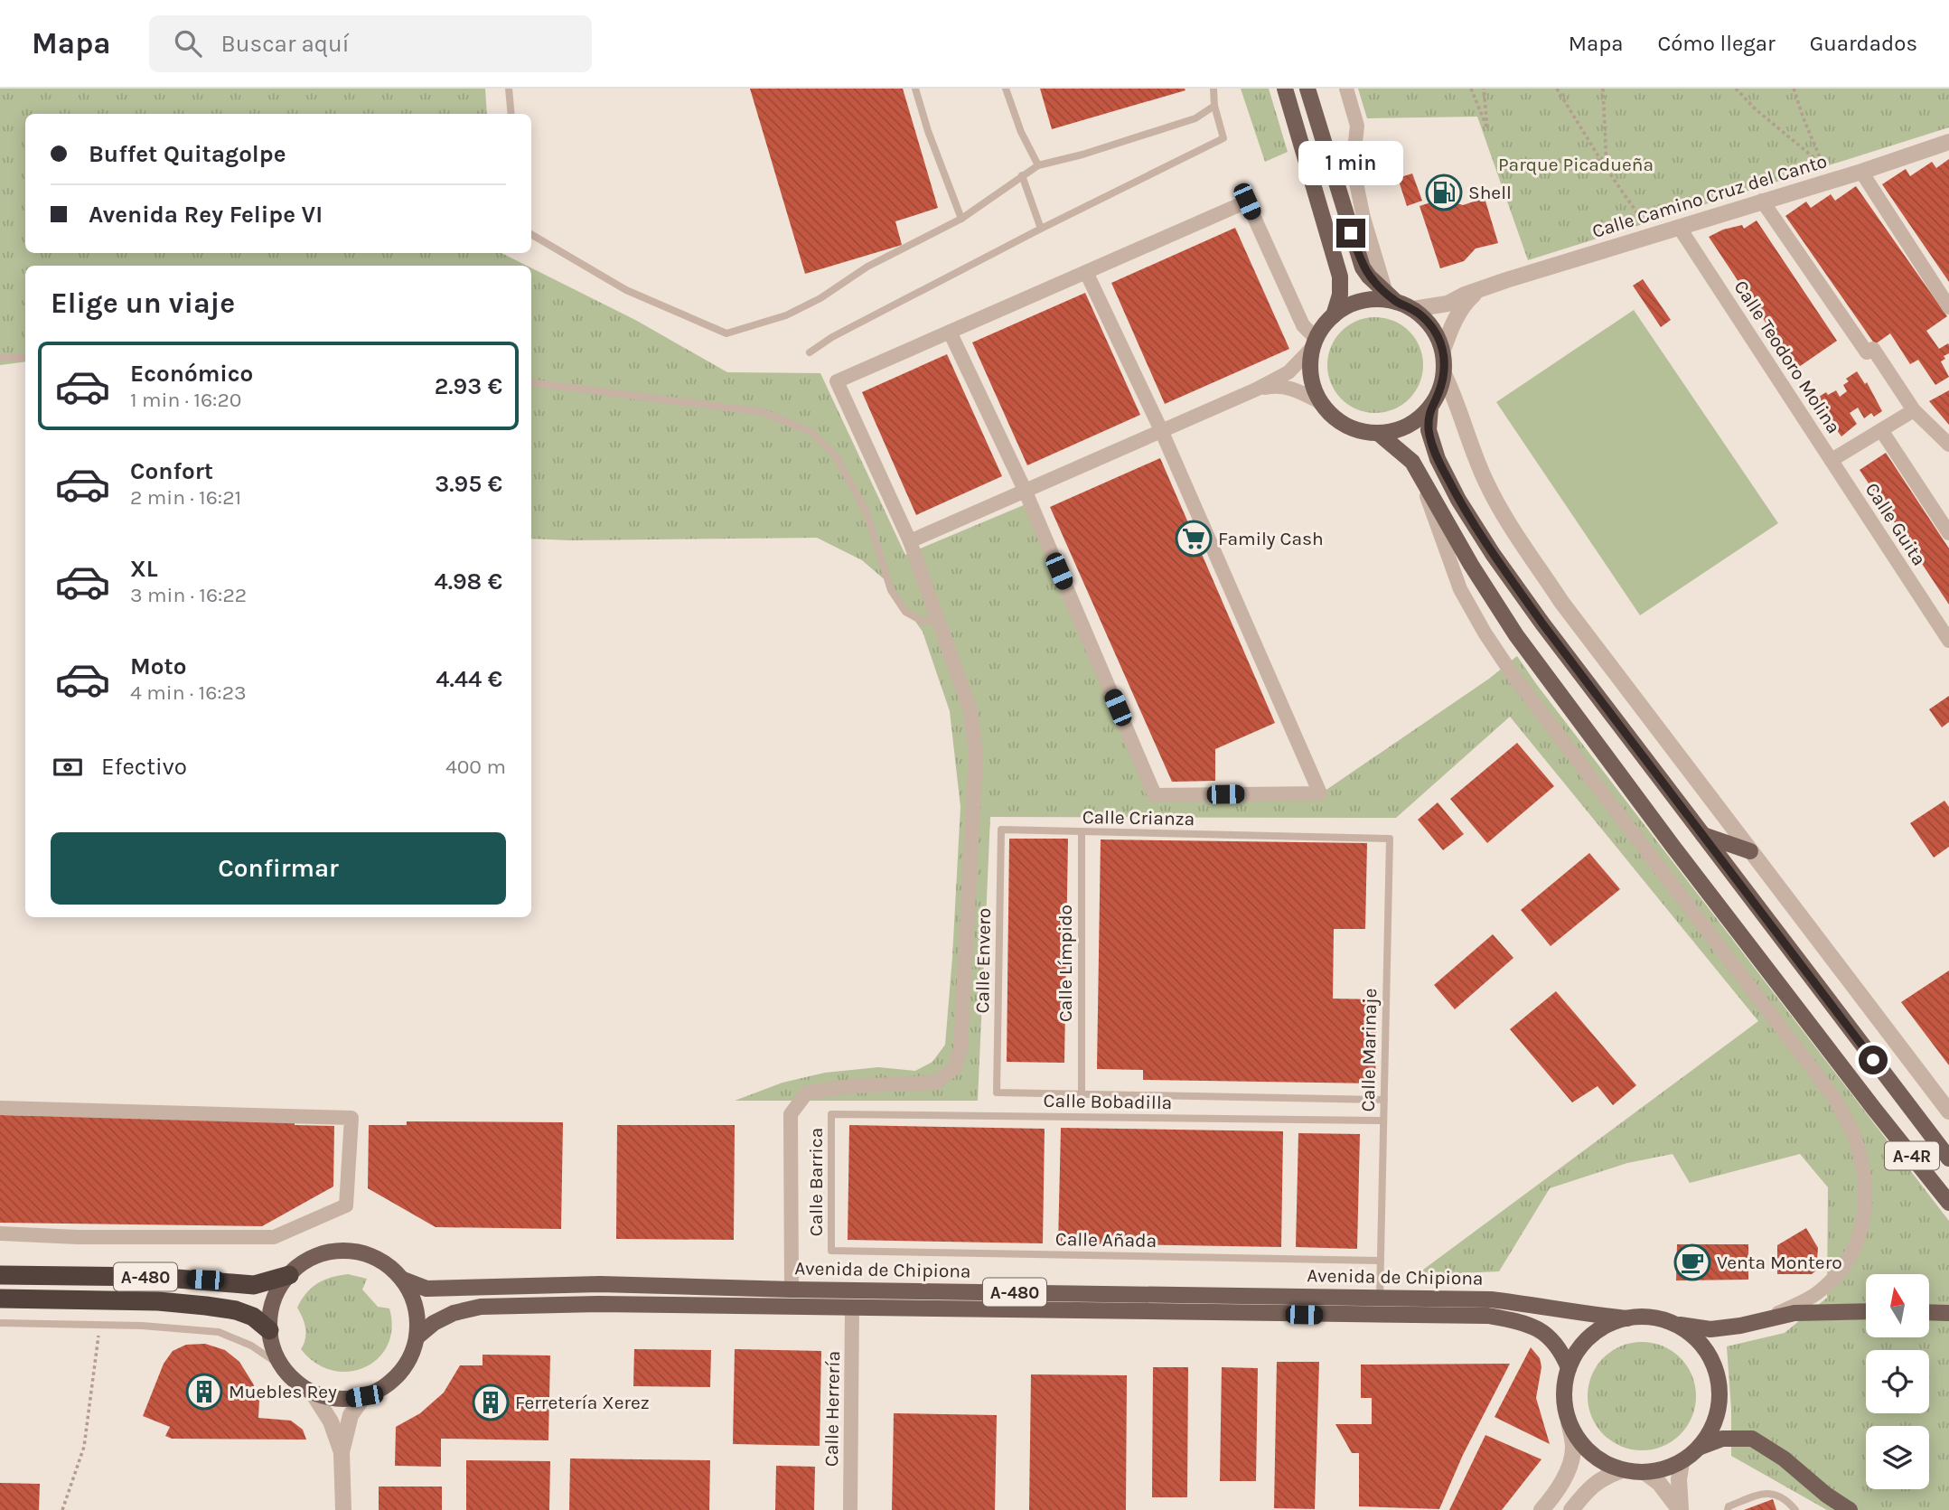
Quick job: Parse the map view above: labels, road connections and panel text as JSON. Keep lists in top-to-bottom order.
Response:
{
  "streets": {
    "highway": ["A-480"],
    "main road": ["A-4R", "Avenida de Chipiona"],
    "street": [
      "Calle Camino Cruz del Canto",
      "Calle Teodoro Molina",
      "Calle Guita",
      "Calle Herrería"
    ],
    "lane": [
      "Calle Crianza",
      "Calle Envero",
      "Calle Límpido",
      "Calle Marinaje",
      "Calle Bobadilla",
      "Calle Barrica",
      "Calle Añada"
    ]
  },
  "crossings": [
    ["Calle Camino Cruz del Canto", "Calle Teodoro Molina"],
    ["Calle Camino Cruz del Canto", "A-4R"],
    ["Calle Teodoro Molina", "Calle Guita"],
    ["Calle Crianza", "Calle Envero"],
    ["Calle Crianza", "Calle Límpido"],
    ["Calle Crianza", "Calle Marinaje"],
    ["Calle Envero", "Calle Bobadilla"],
    ["Calle Límpido", "Calle Bobadilla"],
    ["Calle Marinaje", "Calle Bobadilla"],
    ["Calle Marinaje", "Calle Añada"],
    ["Calle Marinaje", "Avenida de Chipiona"],
    ["Calle Bobadilla", "Calle Barrica"],
    ["Calle Barrica", "Calle Añada"],
    ["Avenida de Chipiona", "A-480"],
    ["Avenida de Chipiona", "Calle Herrería"]
  ],
  "parks": ["Parque Picadueña"],
  "places": {
    "fuel station": ["Shell"],
    "supermarket": ["Family Cash"],
    "cafe": ["Venta Montero"],
    "building": ["Muebles Rey", "Ferretería Xerez"]
  },
  "north": "top",
  "page": {
    "header": "Mapa",
    "search": "Buscar aquí",
    "nav": ["Mapa", "Cómo llegar", "Guardados"],
    "banner": ["Buffet Quitagolpe", "Avenida Rey Felipe VI"],
    "bubble": "1 min",
    "heading": "Elige un viaje",
    "list": [
      {
        "name": "Económico",
        "note": "1 min · 16:20",
        "value": "2.93 €"
      },
      {
        "name": "Confort",
        "note": "2 min · 16:21",
        "value": "3.95 €"
      },
      {
        "name": "XL",
        "note": "3 min · 16:22",
        "value": "4.98 €"
      },
      {
        "name": "Moto",
        "note": "4 min · 16:23",
        "value": "4.44 €"
      }
    ],
    "pay": ["Efectivo", "400 m"],
    "buttons": "Confirmar"
  }
}
